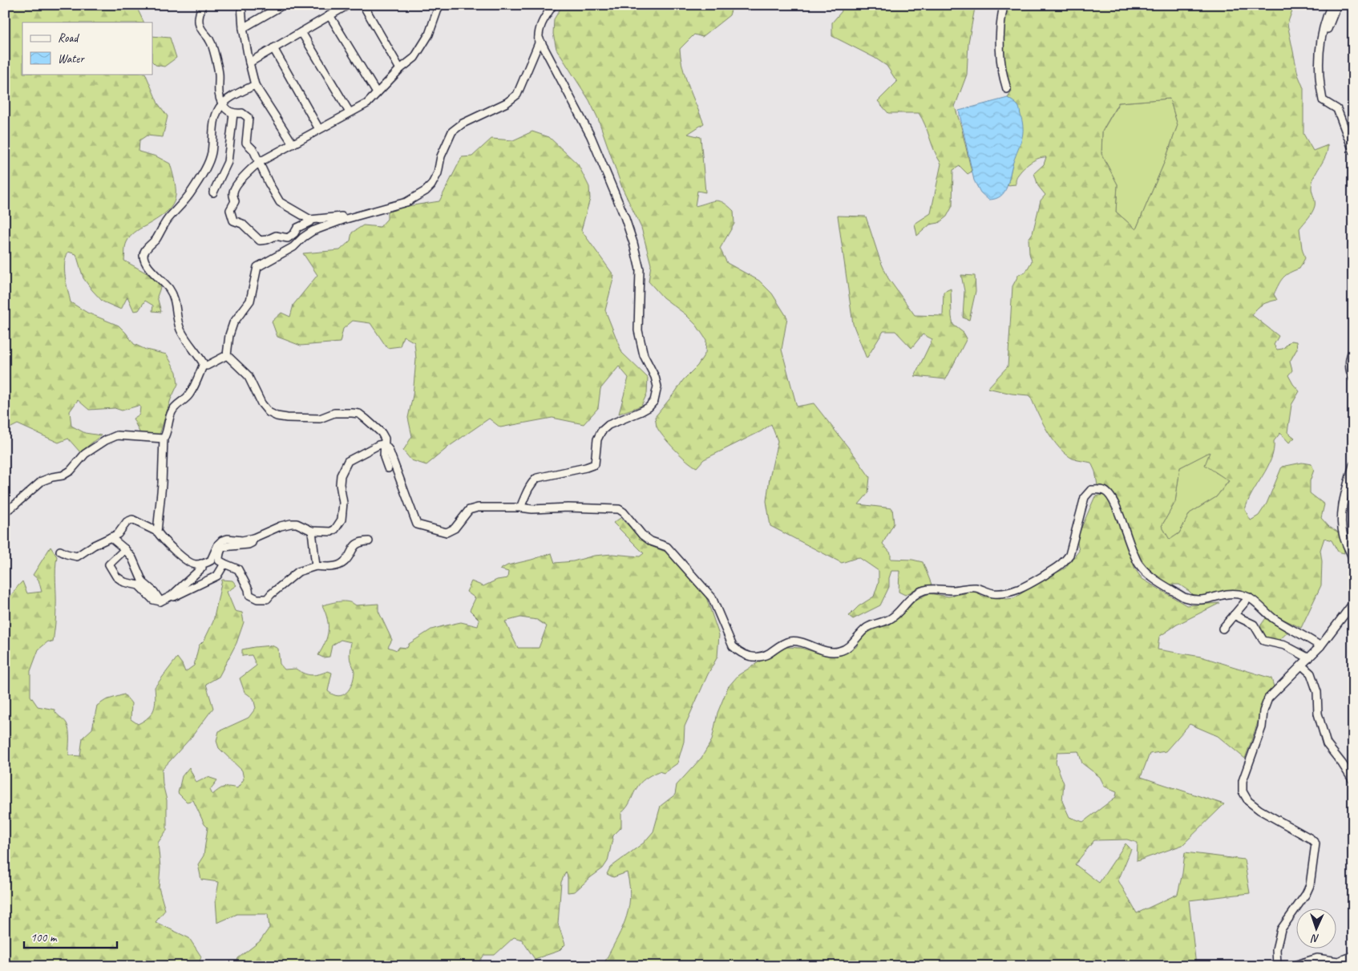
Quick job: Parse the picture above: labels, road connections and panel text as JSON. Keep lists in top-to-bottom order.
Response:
{
  "legend": ["Road", "Water"],
  "scale_bar": "100 m",
  "north": "bottom"
}
